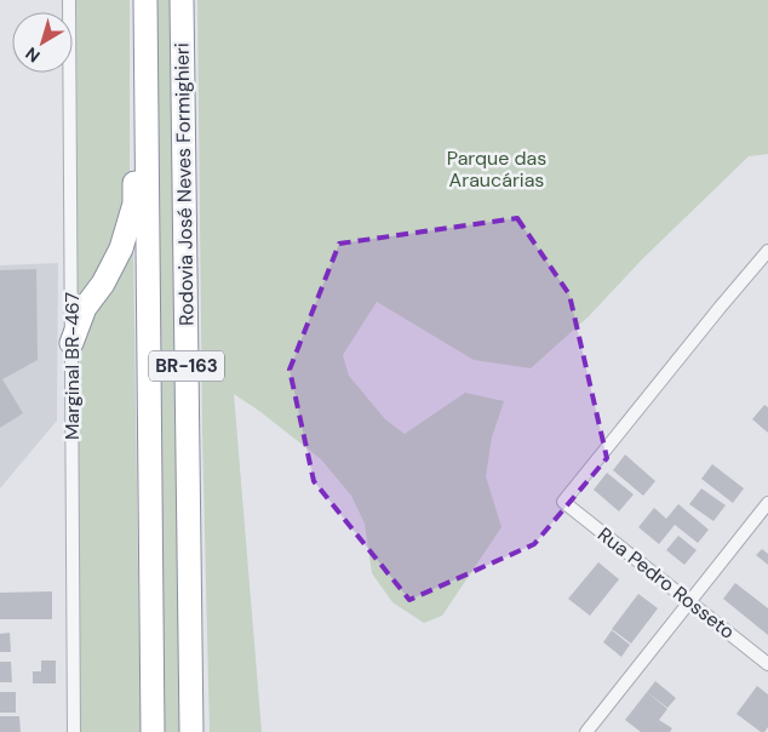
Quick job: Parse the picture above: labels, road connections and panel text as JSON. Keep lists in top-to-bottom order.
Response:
{
  "streets": {
    "highway": ["Rodovia José Neves Formighieri", "BR-163"],
    "street": ["Marginal BR-467", "Rua Pedro Rosseto"]
  },
  "parks": ["Parque das Araucárias"],
  "north": "bottom left"
}
